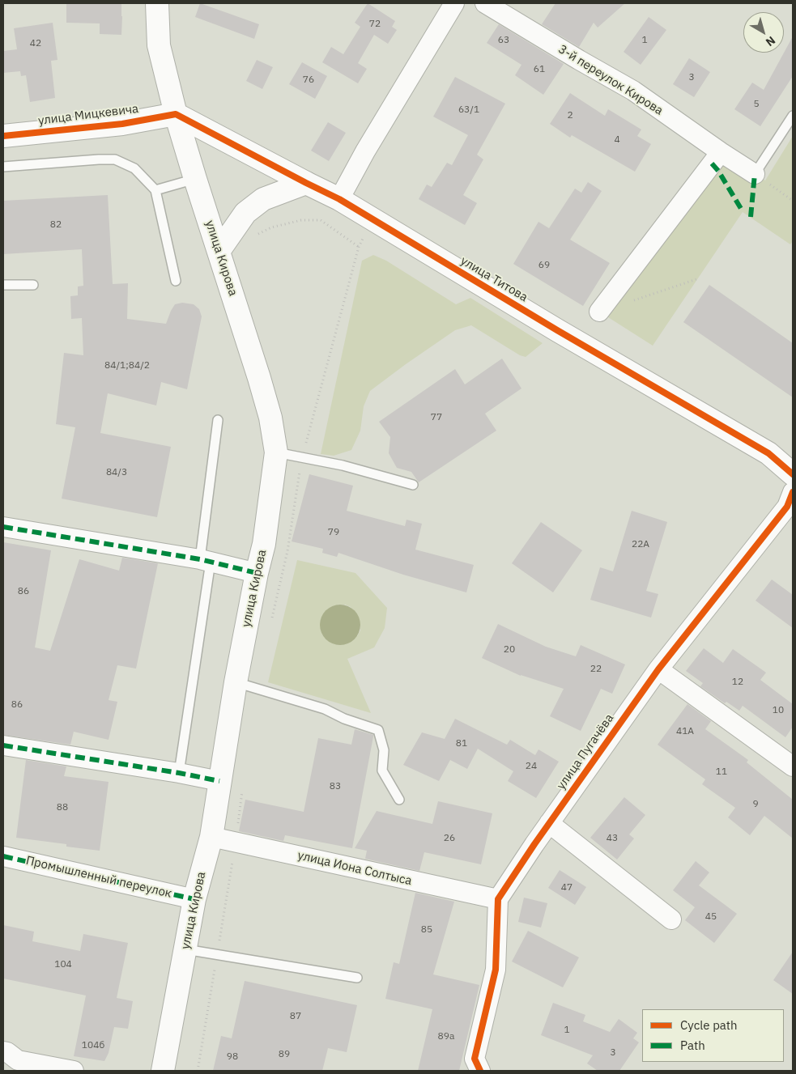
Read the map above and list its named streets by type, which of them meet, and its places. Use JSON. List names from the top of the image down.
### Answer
{
  "streets": {
    "main road": ["улица Мицкевича", "улица Кирова", "улица Титова"],
    "street": [
      "3-й переулок Кирова",
      "улица Пугачёва",
      "улица Иона Солтыса",
      "Промышленный переулок"
    ]
  },
  "crossings": [
    ["улица Мицкевича", "улица Кирова"],
    ["улица Мицкевича", "улица Титова"],
    ["улица Кирова", "улица Титова"],
    ["улица Кирова", "улица Иона Солтыса"],
    ["улица Кирова", "Промышленный переулок"],
    ["улица Пугачёва", "улица Иона Солтыса"]
  ],
  "house_numbers": [
    "72",
    "63",
    "1",
    "42",
    "61",
    "3",
    "76",
    "5",
    "63/1",
    "2",
    "4",
    "82",
    "69",
    "84/1;84/2",
    "77",
    "84/3",
    "79",
    "22А",
    "86",
    "20",
    "22",
    "12",
    "86",
    "10",
    "41А",
    "81",
    "24",
    "11",
    "83",
    "9",
    "88",
    "26",
    "43",
    "47",
    "45",
    "85",
    "104",
    "87",
    "1",
    "89а",
    "104б",
    "3",
    "89",
    "98"
  ],
  "legend": ["Cycle path", "Path"],
  "north": "bottom right"
}
